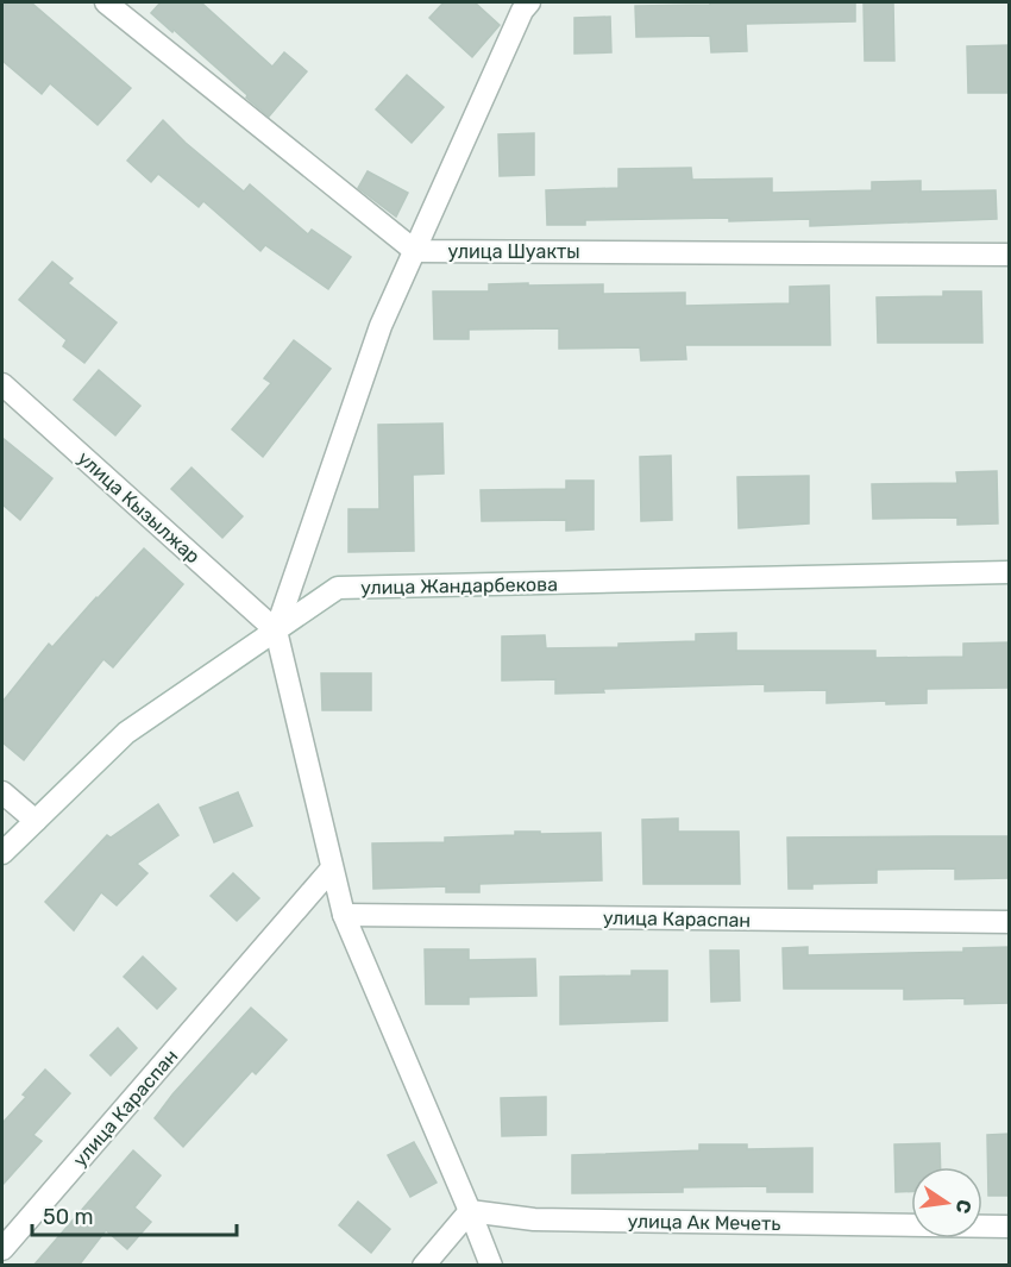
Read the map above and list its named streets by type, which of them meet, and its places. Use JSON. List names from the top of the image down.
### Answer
{
  "streets": {
    "street": [
      "улица Шуакты",
      "улица Кызылжар",
      "улица Жандарбекова",
      "улица Караспан",
      "улица Ак Мечеть"
    ]
  },
  "crossings": [
    ["улица Кызылжар", "улица Жандарбекова"]
  ],
  "scale_bar": "50 m",
  "north": "right"
}
